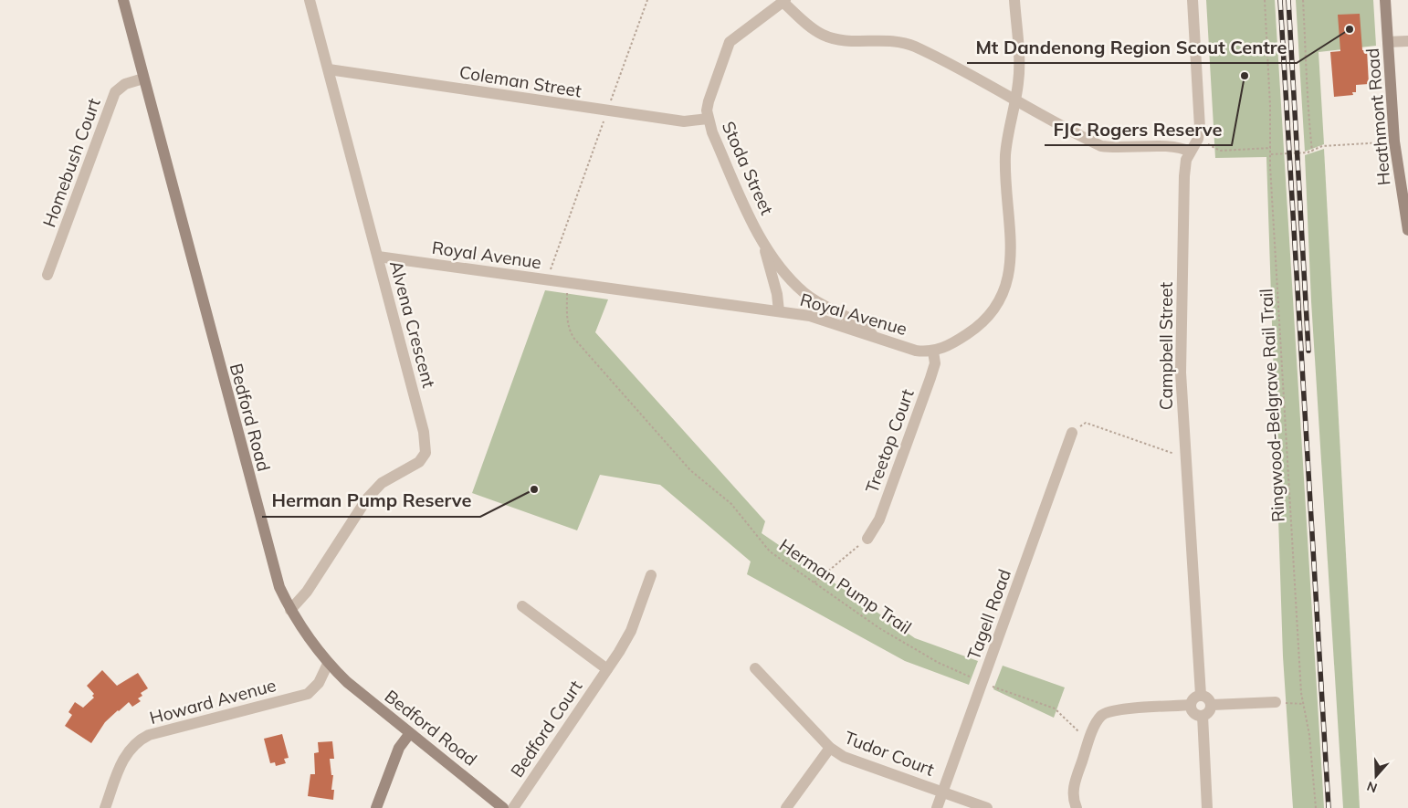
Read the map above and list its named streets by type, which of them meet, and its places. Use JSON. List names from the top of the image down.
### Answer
{
  "streets": {
    "main road": ["Heathmont Road", "Bedford Road"],
    "street": [
      "Coleman Street",
      "Homebush Court",
      "Stoda Street",
      "Royal Avenue",
      "Alvena Crescent",
      "Campbell Street",
      "Treetop Court",
      "Tagell Road",
      "Howard Avenue",
      "Bedford Court",
      "Tudor Court"
    ],
    "path": ["Ringwood-Belgrave Rail Trail", "Herman Pump Trail"]
  },
  "crossings": [
    ["Coleman Street", "Stoda Street"],
    ["Coleman Street", "Alvena Crescent"],
    ["Homebush Court", "Bedford Road"],
    ["Stoda Street", "Royal Avenue"],
    ["Royal Avenue", "Alvena Crescent"],
    ["Royal Avenue", "Treetop Court"],
    ["Royal Avenue", "Herman Pump Trail"],
    ["Alvena Crescent", "Bedford Road"],
    ["Bedford Road", "Howard Avenue"],
    ["Herman Pump Trail", "Tagell Road"],
    ["Tagell Road", "Tudor Court"]
  ],
  "places": ["Mt Dandenong Region Scout Centre", "FJC Rogers Reserve", "Herman Pump Reserve"],
  "north": "bottom"
}
